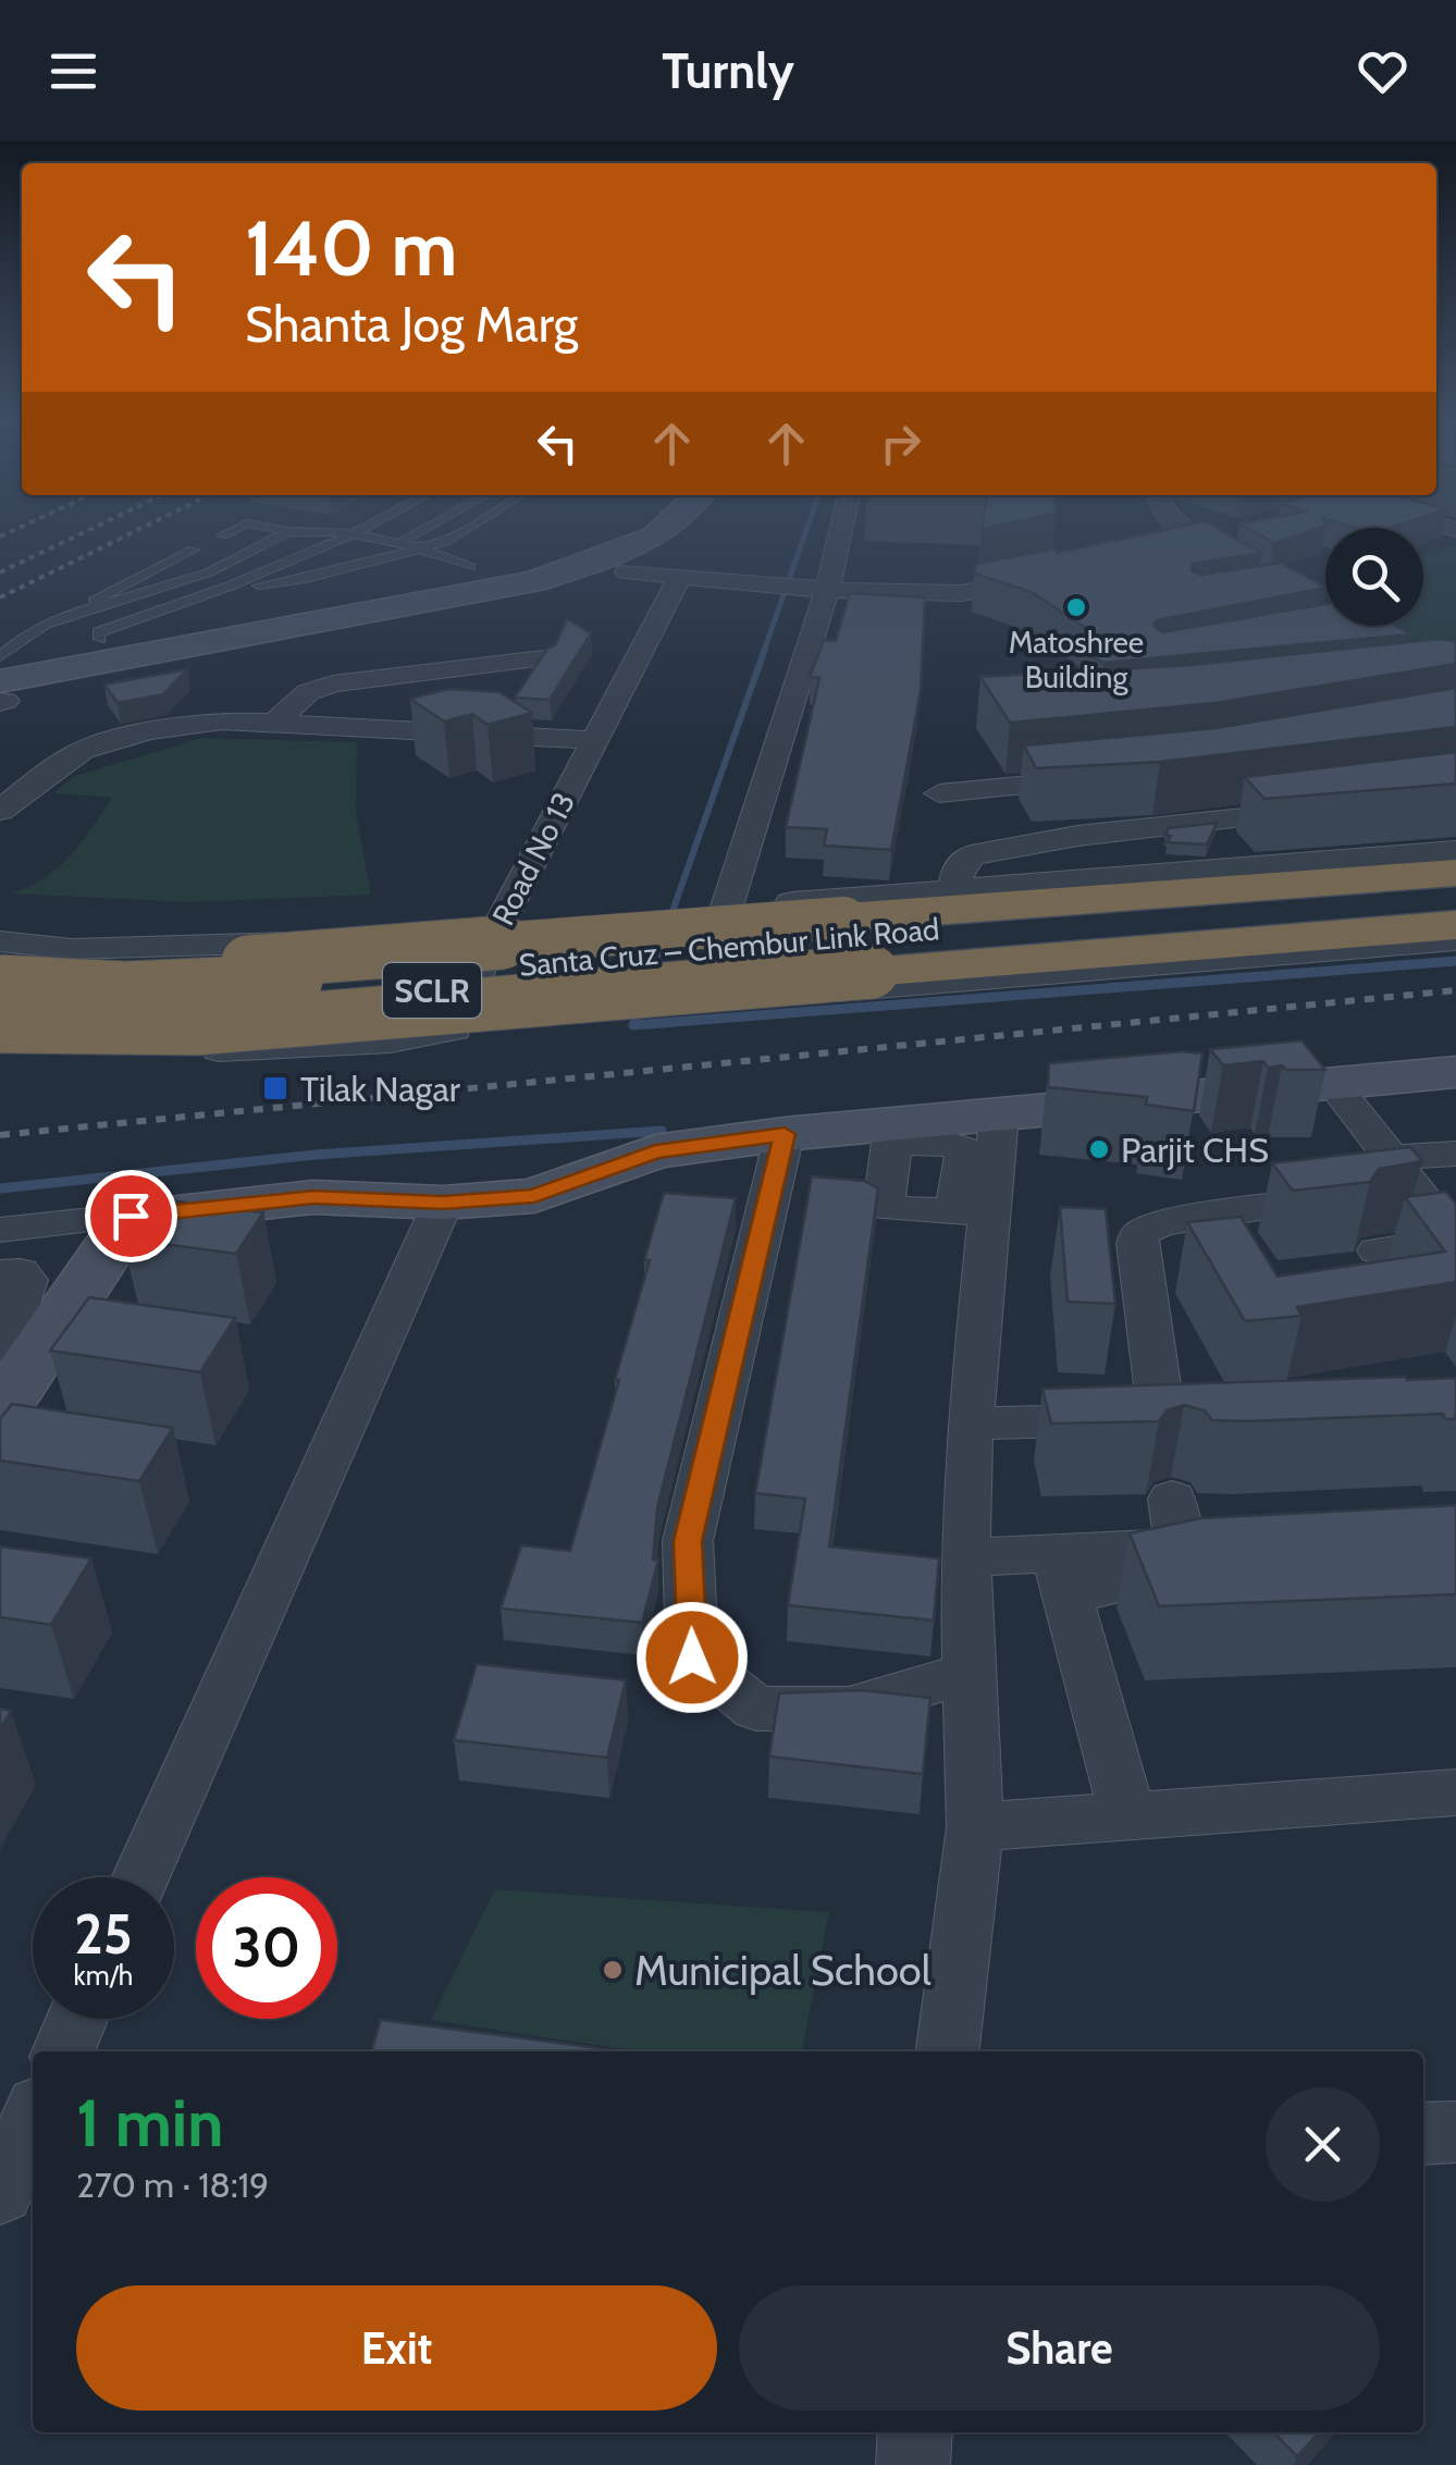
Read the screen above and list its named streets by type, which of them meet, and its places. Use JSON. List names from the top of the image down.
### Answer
{
  "streets": {
    "highway": ["Santa Cruz – Chembur Link Road", "SCLR"],
    "street": ["Road No 13"]
  },
  "places": {
    "other": ["Matoshree Building", "Parjit CHS", "Municipal School"],
    "transit": ["Tilak Nagar"]
  },
  "page": {
    "header": "Turnly",
    "turn": ["140 m", "Shanta Jog Marg"],
    "speed": "25 km/h",
    "limit": "30",
    "heading": ["1 min", "270 m · 18:19"],
    "buttons": ["Exit", "Share"]
  }
}
